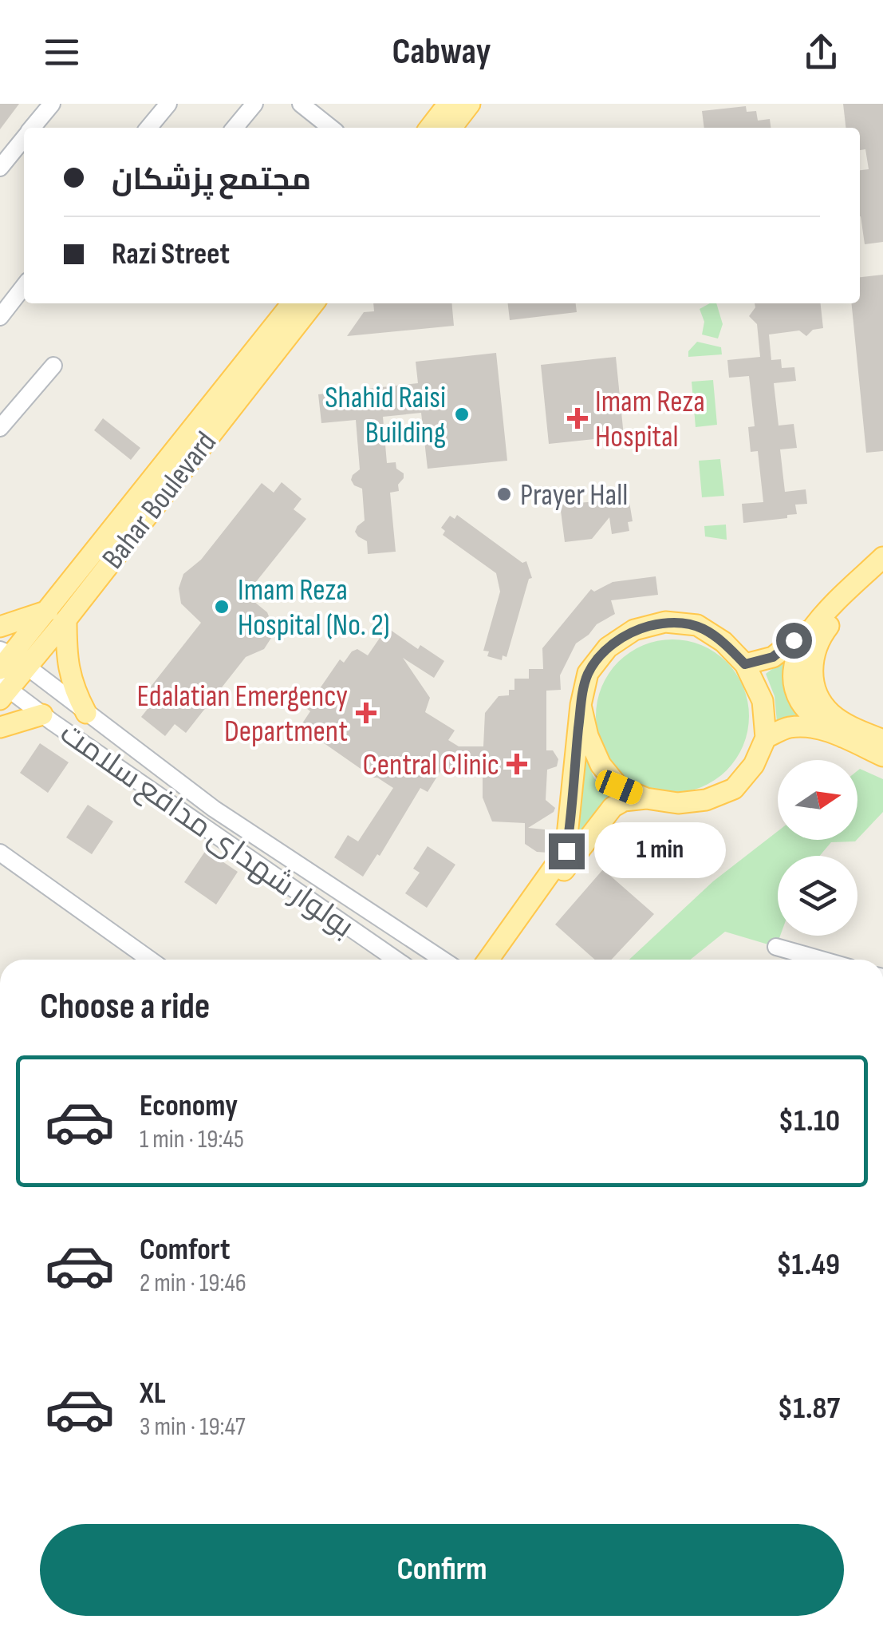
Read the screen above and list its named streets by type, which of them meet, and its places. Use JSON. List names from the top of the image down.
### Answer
{
  "streets": {
    "main road": ["Bahar Boulevard"],
    "street": ["بولوار شهدای مدافع سلامت"]
  },
  "crossings": [
    ["Bahar Boulevard", "بولوار شهدای مدافع سلامت"]
  ],
  "places": {
    "other": ["Shahid Raisi Building", "Prayer Hall", "Imam Reza Hospital (No. 2)"],
    "health": ["Imam Reza Hospital", "Edalatian Emergency Department", "Central Clinic"]
  },
  "north": "right",
  "page": {
    "header": "Cabway",
    "banner": ["مجتمع پزشکان", "Razi Street"],
    "bubble": "1 min",
    "heading": "Choose a ride",
    "list": [
      {
        "name": "Economy",
        "note": "1 min · 19:45",
        "value": "$1.10"
      },
      {
        "name": "Comfort",
        "note": "2 min · 19:46",
        "value": "$1.49"
      },
      {
        "name": "XL",
        "note": "3 min · 19:47",
        "value": "$1.87"
      }
    ],
    "buttons": "Confirm"
  }
}
